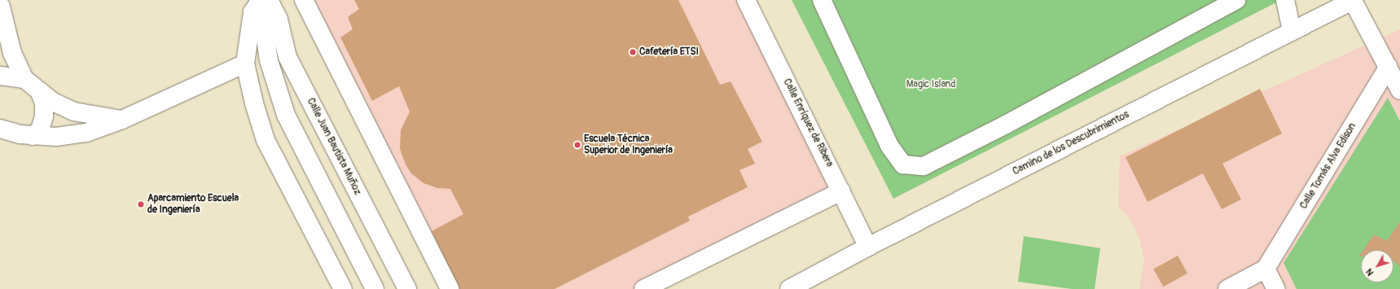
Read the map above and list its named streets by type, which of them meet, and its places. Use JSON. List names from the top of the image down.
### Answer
{
  "streets": {
    "street": [
      "Calle Enríquez de Ribera",
      "Camino de los Descubrimientos",
      "Calle Juan Bautista Muñoz",
      "Calle Tomás Alva Edison"
    ]
  },
  "crossings": [
    ["Calle Enríquez de Ribera", "Camino de los Descubrimientos"]
  ],
  "parks": ["Magic Island"],
  "places": ["Cafetería ETSI", "Escuela Técnica Superior de Ingeniería", "Aparcamiento Escuela de Ingeniería"],
  "north": "bottom left"
}
